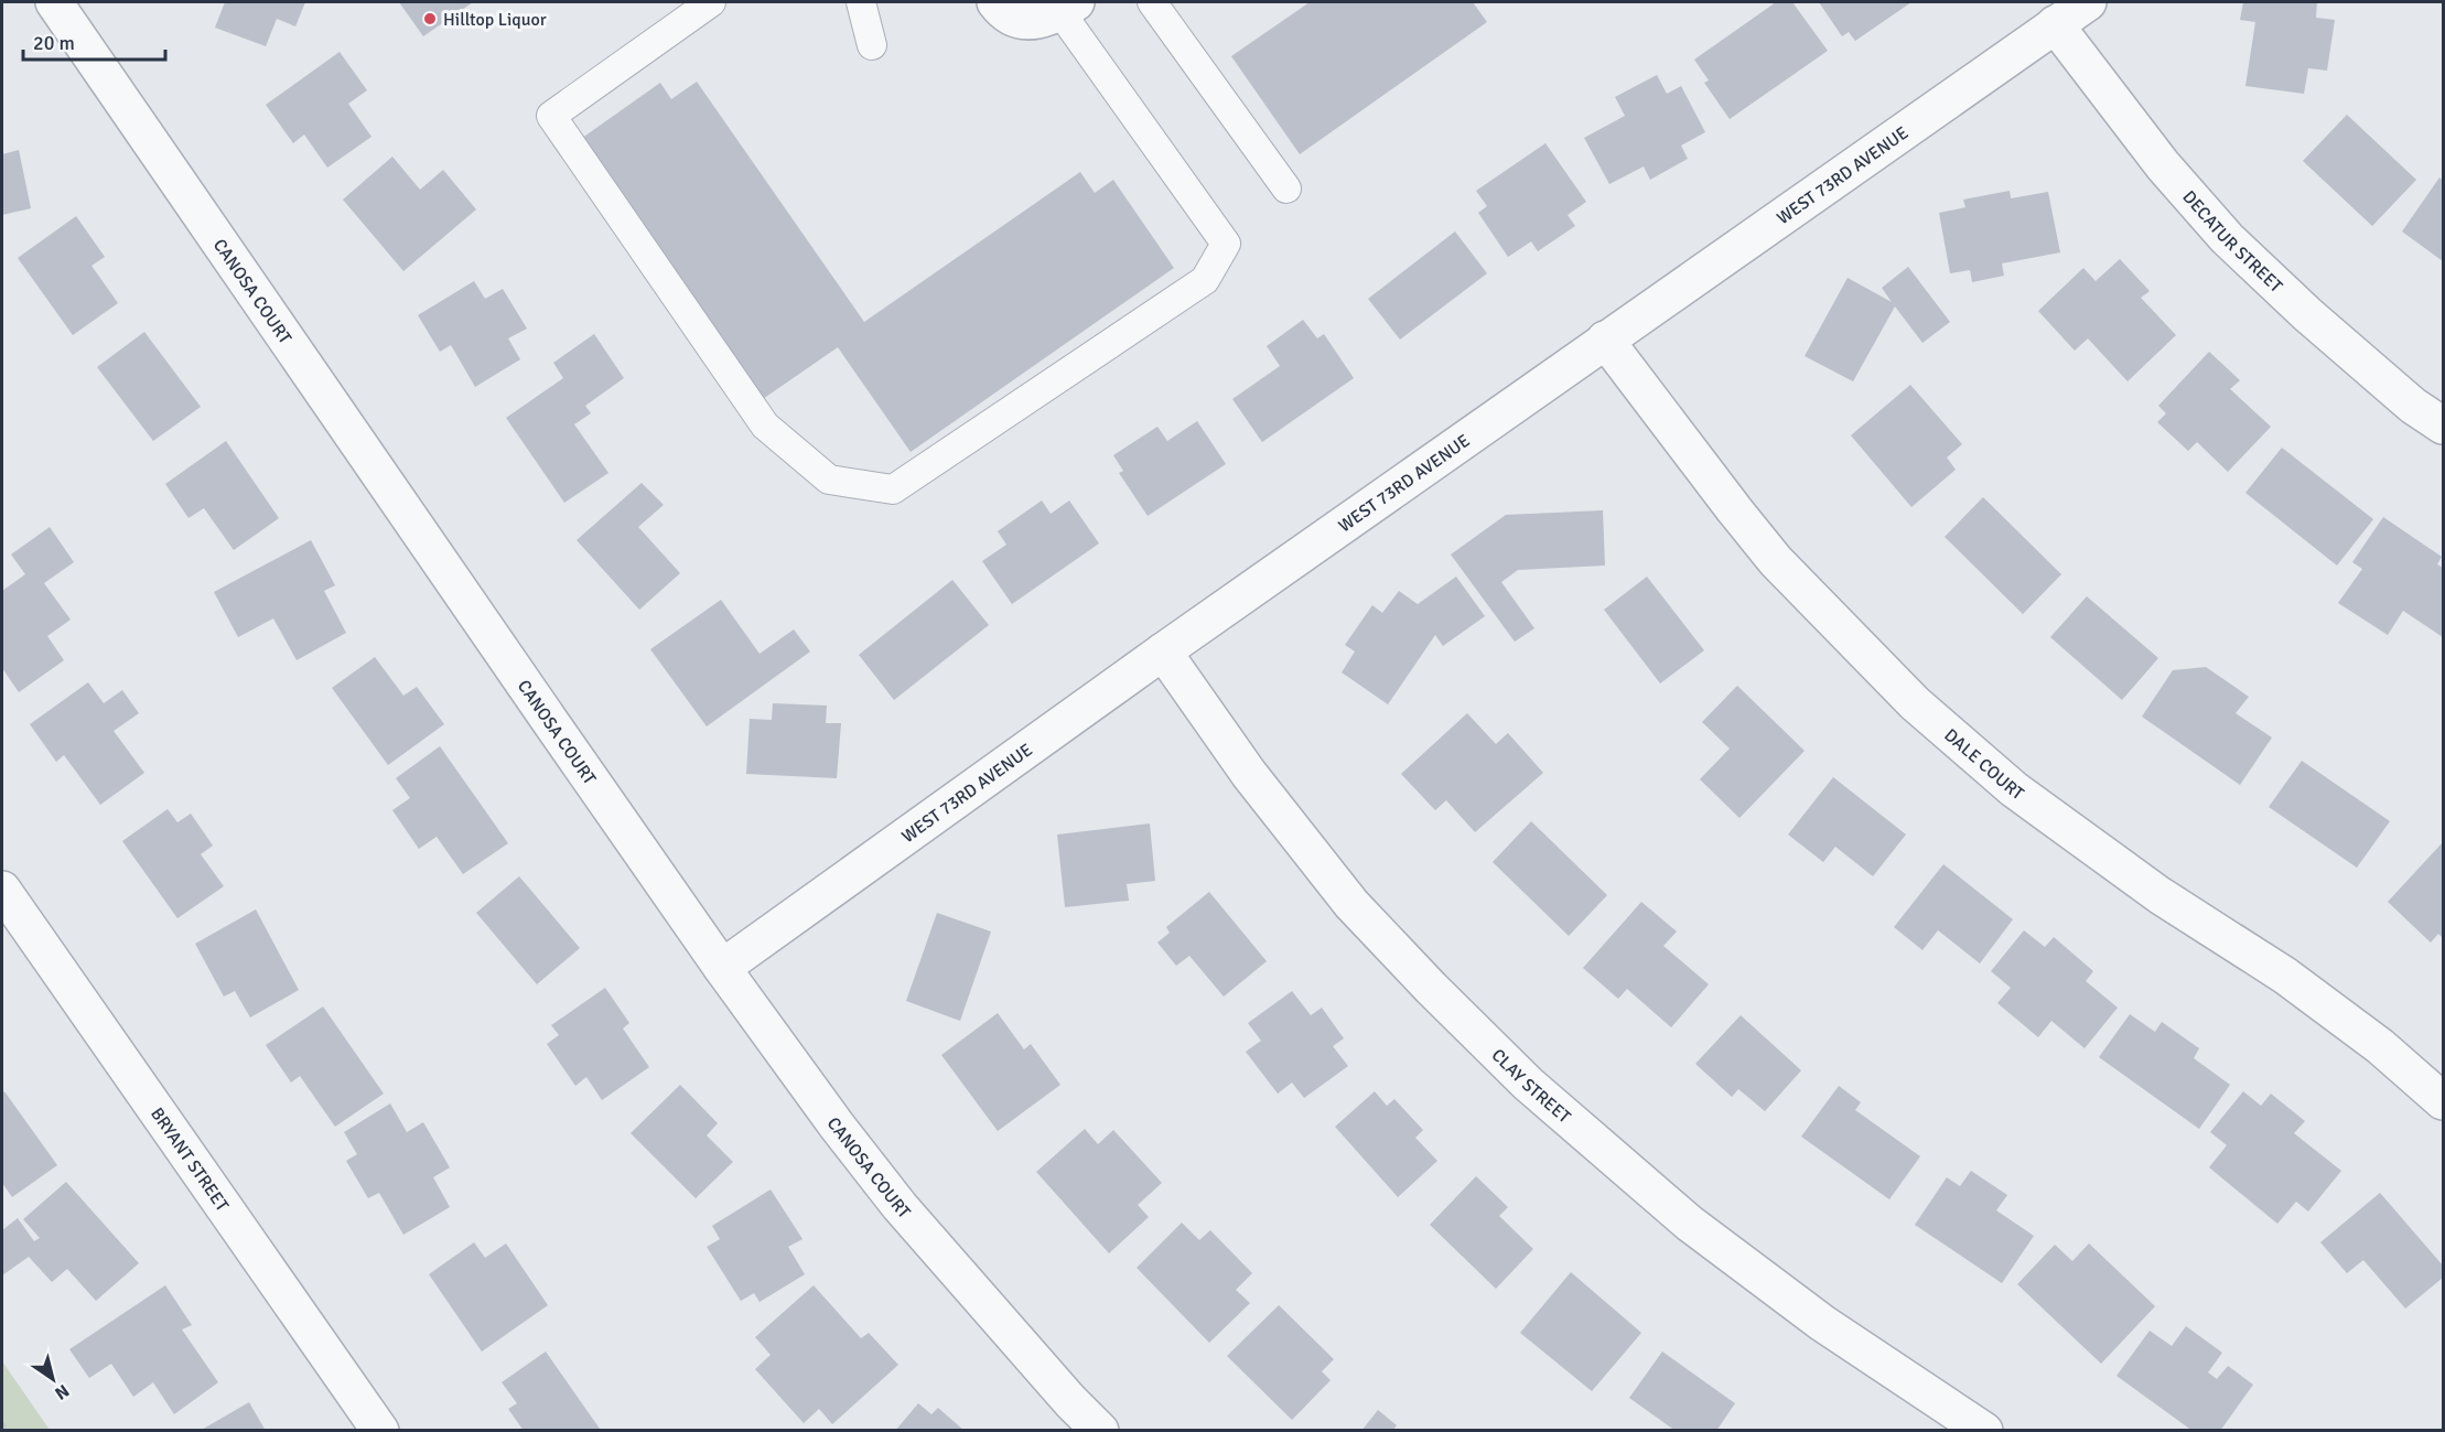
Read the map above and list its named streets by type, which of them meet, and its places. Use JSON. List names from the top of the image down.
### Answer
{
  "streets": {
    "street": [
      "WEST 73RD AVENUE",
      "DECATUR STREET",
      "CANOSA COURT",
      "DALE COURT",
      "CLAY STREET",
      "BRYANT STREET"
    ]
  },
  "crossings": [
    ["WEST 73RD AVENUE", "DECATUR STREET"],
    ["WEST 73RD AVENUE", "CANOSA COURT"],
    ["WEST 73RD AVENUE", "DALE COURT"],
    ["WEST 73RD AVENUE", "CLAY STREET"]
  ],
  "places": ["Hilltop Liquor"],
  "scale_bar": "20 m",
  "north": "bottom right"
}
